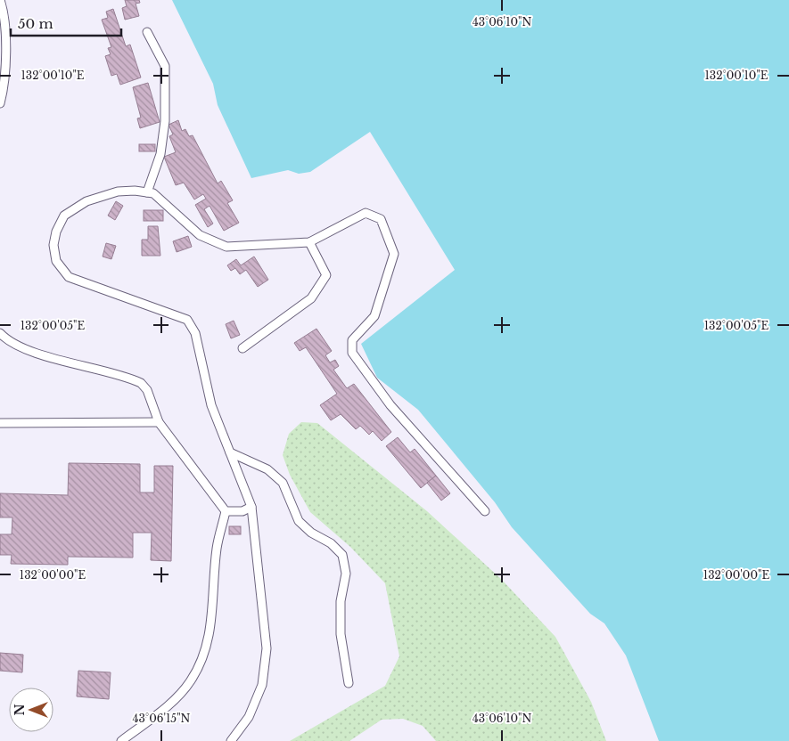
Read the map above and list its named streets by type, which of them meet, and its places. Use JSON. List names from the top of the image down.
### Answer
{
  "scale_bar": "50 m",
  "north": "left",
  "coordinates": [
    "43°06'10\"N",
    "132°00'10\"E",
    "132°00'05\"E",
    "132°00'00\"E",
    "43°06'15\"N"
  ]
}
